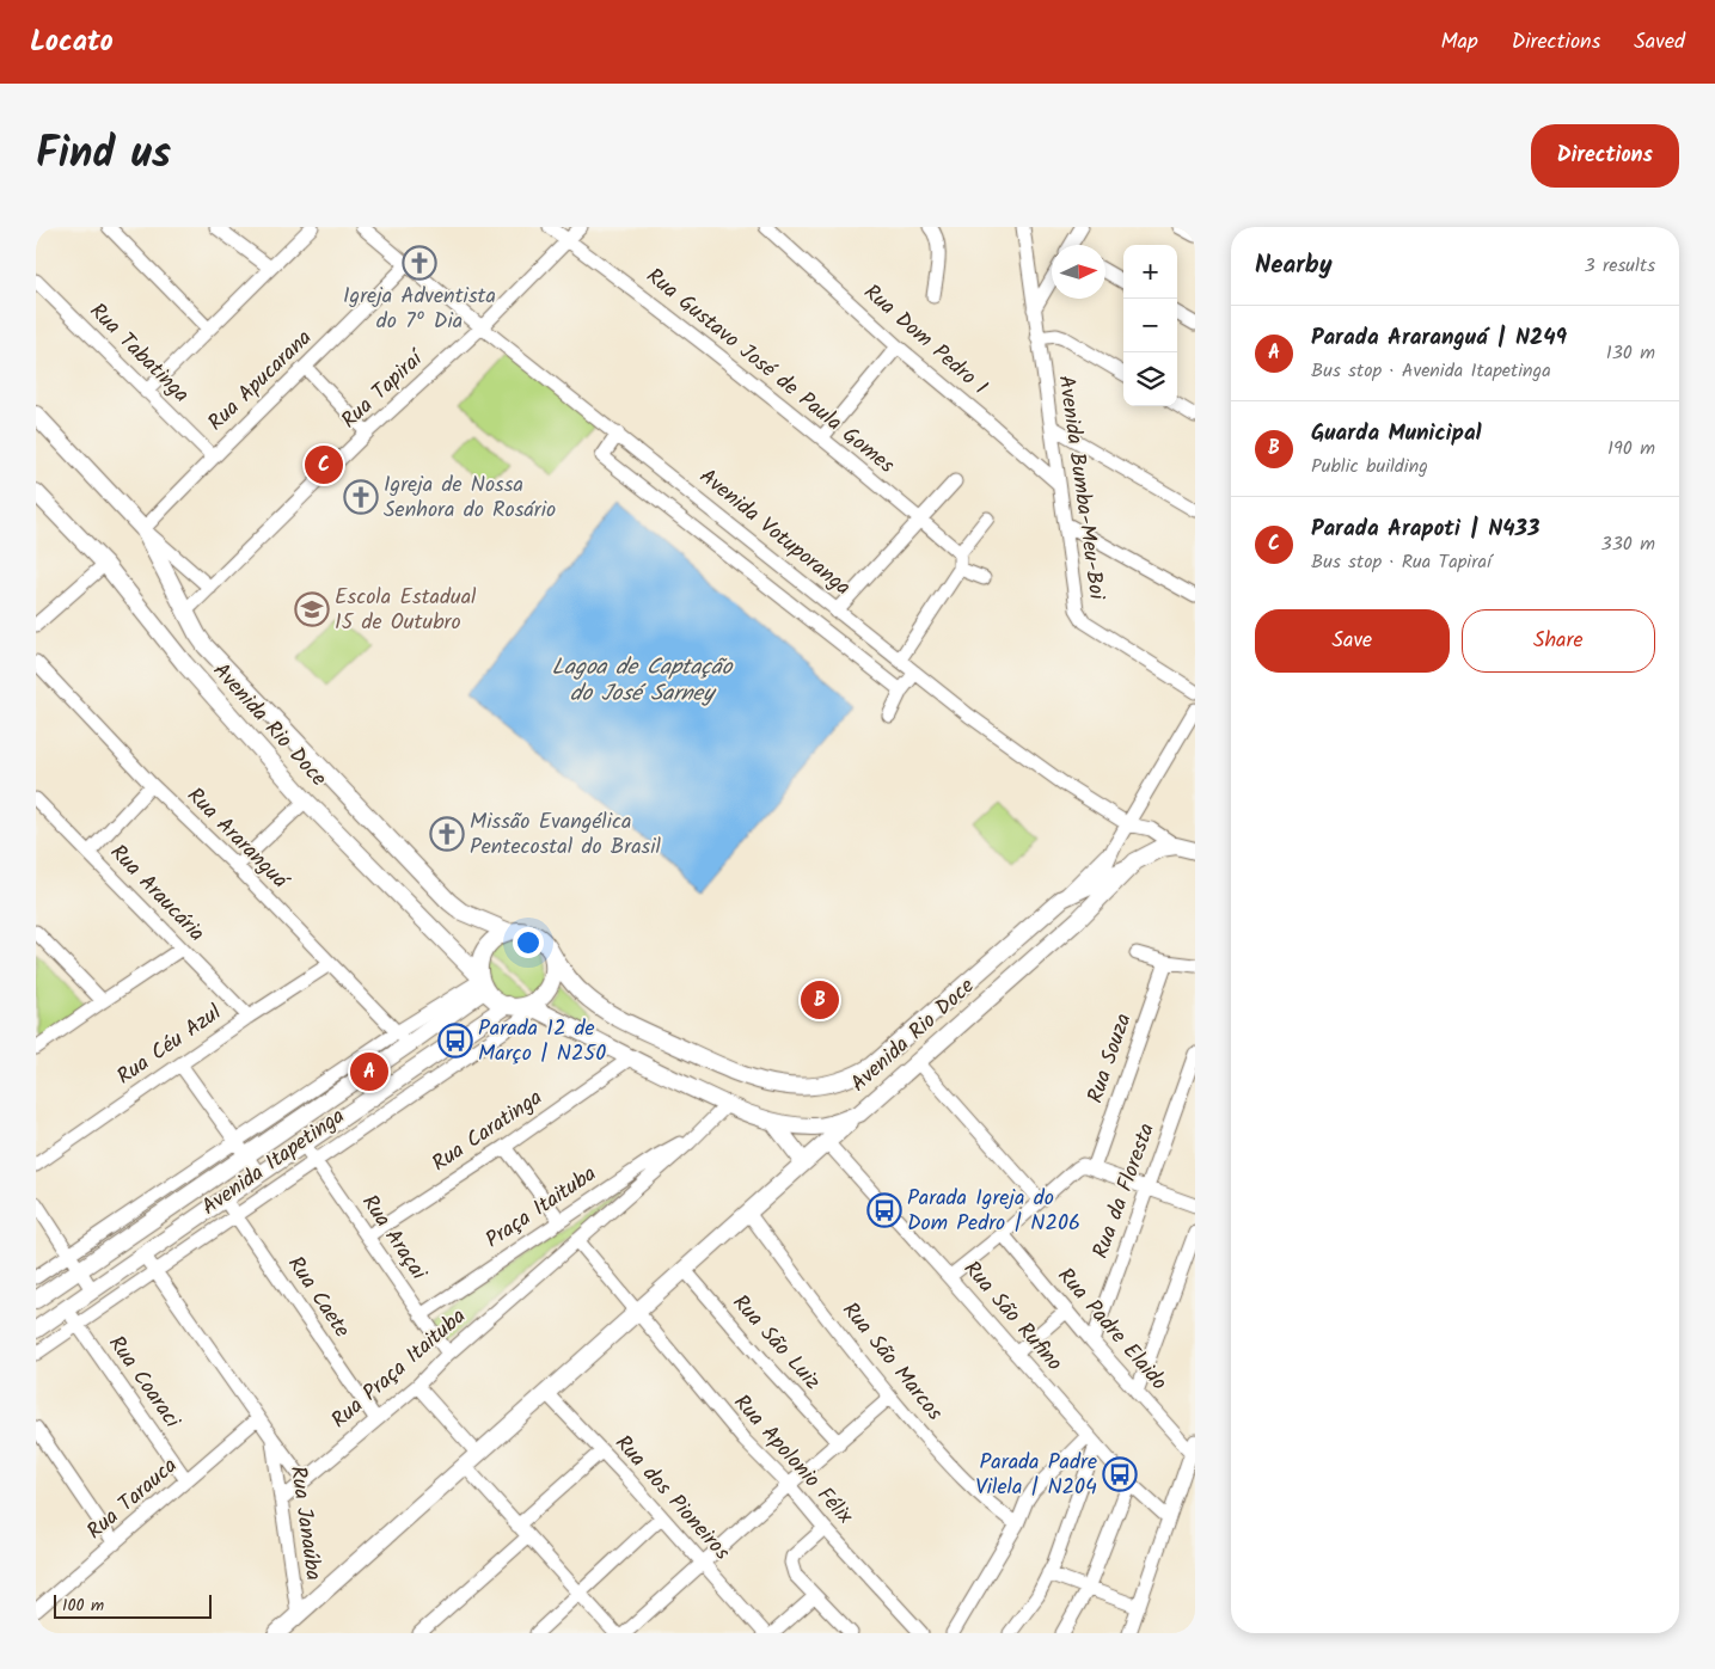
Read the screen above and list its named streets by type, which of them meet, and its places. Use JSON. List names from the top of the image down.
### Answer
{
  "streets": {
    "main road": ["Avenida Rio Doce", "Avenida Itapetinga"],
    "street": [
      "Rua Dom Pedro I",
      "Rua Tabatinga",
      "Rua Gustavo José de Paula Gomes",
      "Rua Apucarana",
      "Rua Tapiraí",
      "Avenida Bumba-Meu-Boi",
      "Avenida Votuporanga",
      "Rua Araranguá",
      "Rua Araucária",
      "Rua Céu Azul",
      "Rua Souza",
      "Rua Caratinga",
      "Rua da Floresta",
      "Praça Itaituba",
      "Rua Araçai",
      "Rua Caete",
      "Rua São Rufino",
      "Rua Padre Elaido",
      "Rua São Luiz",
      "Rua São Marcos",
      "Rua Praça Itaituba",
      "Rua Coaraci",
      "Rua Apolonio Félix",
      "Rua dos Pioneiros",
      "Rua Tarauca",
      "Rua Janaúba"
    ]
  },
  "crossings": [
    ["Rua Dom Pedro I", "Avenida Bumba-Meu-Boi"],
    ["Rua Tabatinga", "Rua Apucarana"],
    ["Rua Gustavo José de Paula Gomes", "Rua Tapiraí"],
    ["Rua Apucarana", "Avenida Votuporanga"],
    ["Rua Apucarana", "Avenida Rio Doce"],
    ["Rua Tapiraí", "Avenida Votuporanga"],
    ["Rua Tapiraí", "Avenida Rio Doce"],
    ["Avenida Votuporanga", "Avenida Rio Doce"],
    ["Avenida Rio Doce", "Rua Caratinga"],
    ["Avenida Rio Doce", "Avenida Itapetinga"],
    ["Avenida Rio Doce", "Rua Praça Itaituba"],
    ["Rua Araranguá", "Rua Céu Azul"],
    ["Rua Araranguá", "Avenida Itapetinga"],
    ["Rua Araucária", "Rua Céu Azul"],
    ["Rua Caratinga", "Rua Araçai"],
    ["Avenida Itapetinga", "Rua Araçai"],
    ["Avenida Itapetinga", "Rua Caete"],
    ["Avenida Itapetinga", "Rua Coaraci"],
    ["Rua da Floresta", "Rua Padre Elaido"],
    ["Praça Itaituba", "Rua Araçai"],
    ["Praça Itaituba", "Rua Praça Itaituba"],
    ["Rua Araçai", "Rua Praça Itaituba"],
    ["Rua Caete", "Rua Praça Itaituba"],
    ["Rua Praça Itaituba", "Rua Apolonio Félix"],
    ["Rua Coaraci", "Rua Tarauca"]
  ],
  "water": ["Lagoa de Captação do José Sarney"],
  "places": {
    "church": ["Igreja Adventista do 7º Dia", "Igreja de Nossa Senhora do Rosário", "Missão Evangélica Pentecostal do Brasil"],
    "school or university": ["Escola Estadual 15 de Outubro"],
    "bus stop": ["Parada 12 de Março | N250", "Parada Igreja do Dom Pedro | N206", "Parada Padre Vilela | N204"]
  },
  "scale_bar": "100 m",
  "north": "right",
  "page": {
    "header": "Locato",
    "nav": ["Map", "Directions", "Saved"],
    "title": "Find us",
    "buttons": [
      "Directions",
      ["Save", "Share"]
    ],
    "heading": ["Nearby", "3 results"],
    "map_buttons": ["+", "−"],
    "list": [
      {
        "mark": "A",
        "name": "Parada Araranguá | N249",
        "note": "Bus stop · Avenida Itapetinga",
        "value": "130 m"
      },
      {
        "mark": "B",
        "name": "Guarda Municipal",
        "note": "Public building",
        "value": "190 m"
      },
      {
        "mark": "C",
        "name": "Parada Arapoti | N433",
        "note": "Bus stop · Rua Tapiraí",
        "value": "330 m"
      }
    ],
    "pins": ["C", "B", "A"],
    "scale": "100 m"
  }
}
